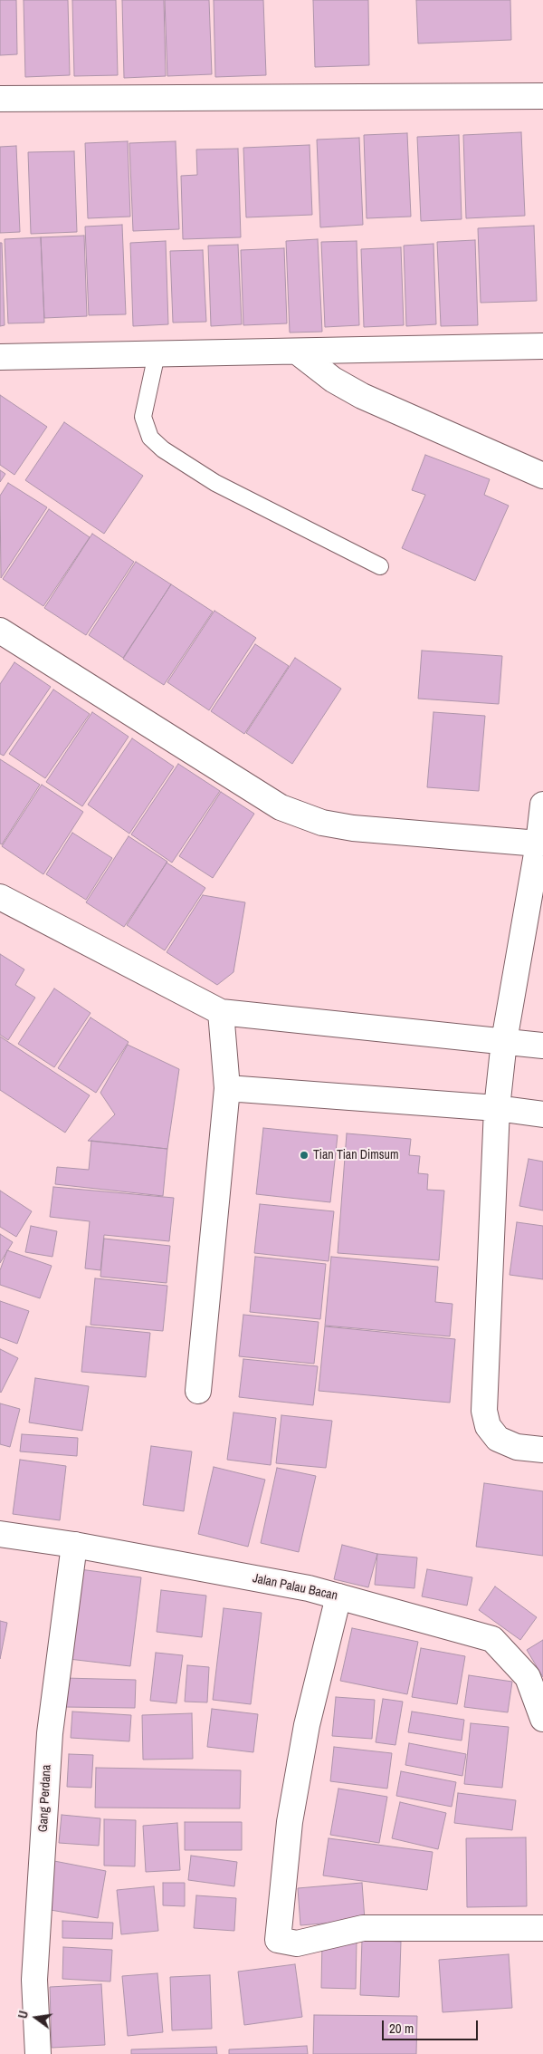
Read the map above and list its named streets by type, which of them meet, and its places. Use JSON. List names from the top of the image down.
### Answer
{
  "streets": {
    "street": ["Jalan Palau Bacan", "Gang Perdana"]
  },
  "crossings": [
    ["Jalan Palau Bacan", "Gang Perdana"]
  ],
  "places": ["Tian Tian Dimsum"],
  "scale_bar": "20 m",
  "north": "left"
}
